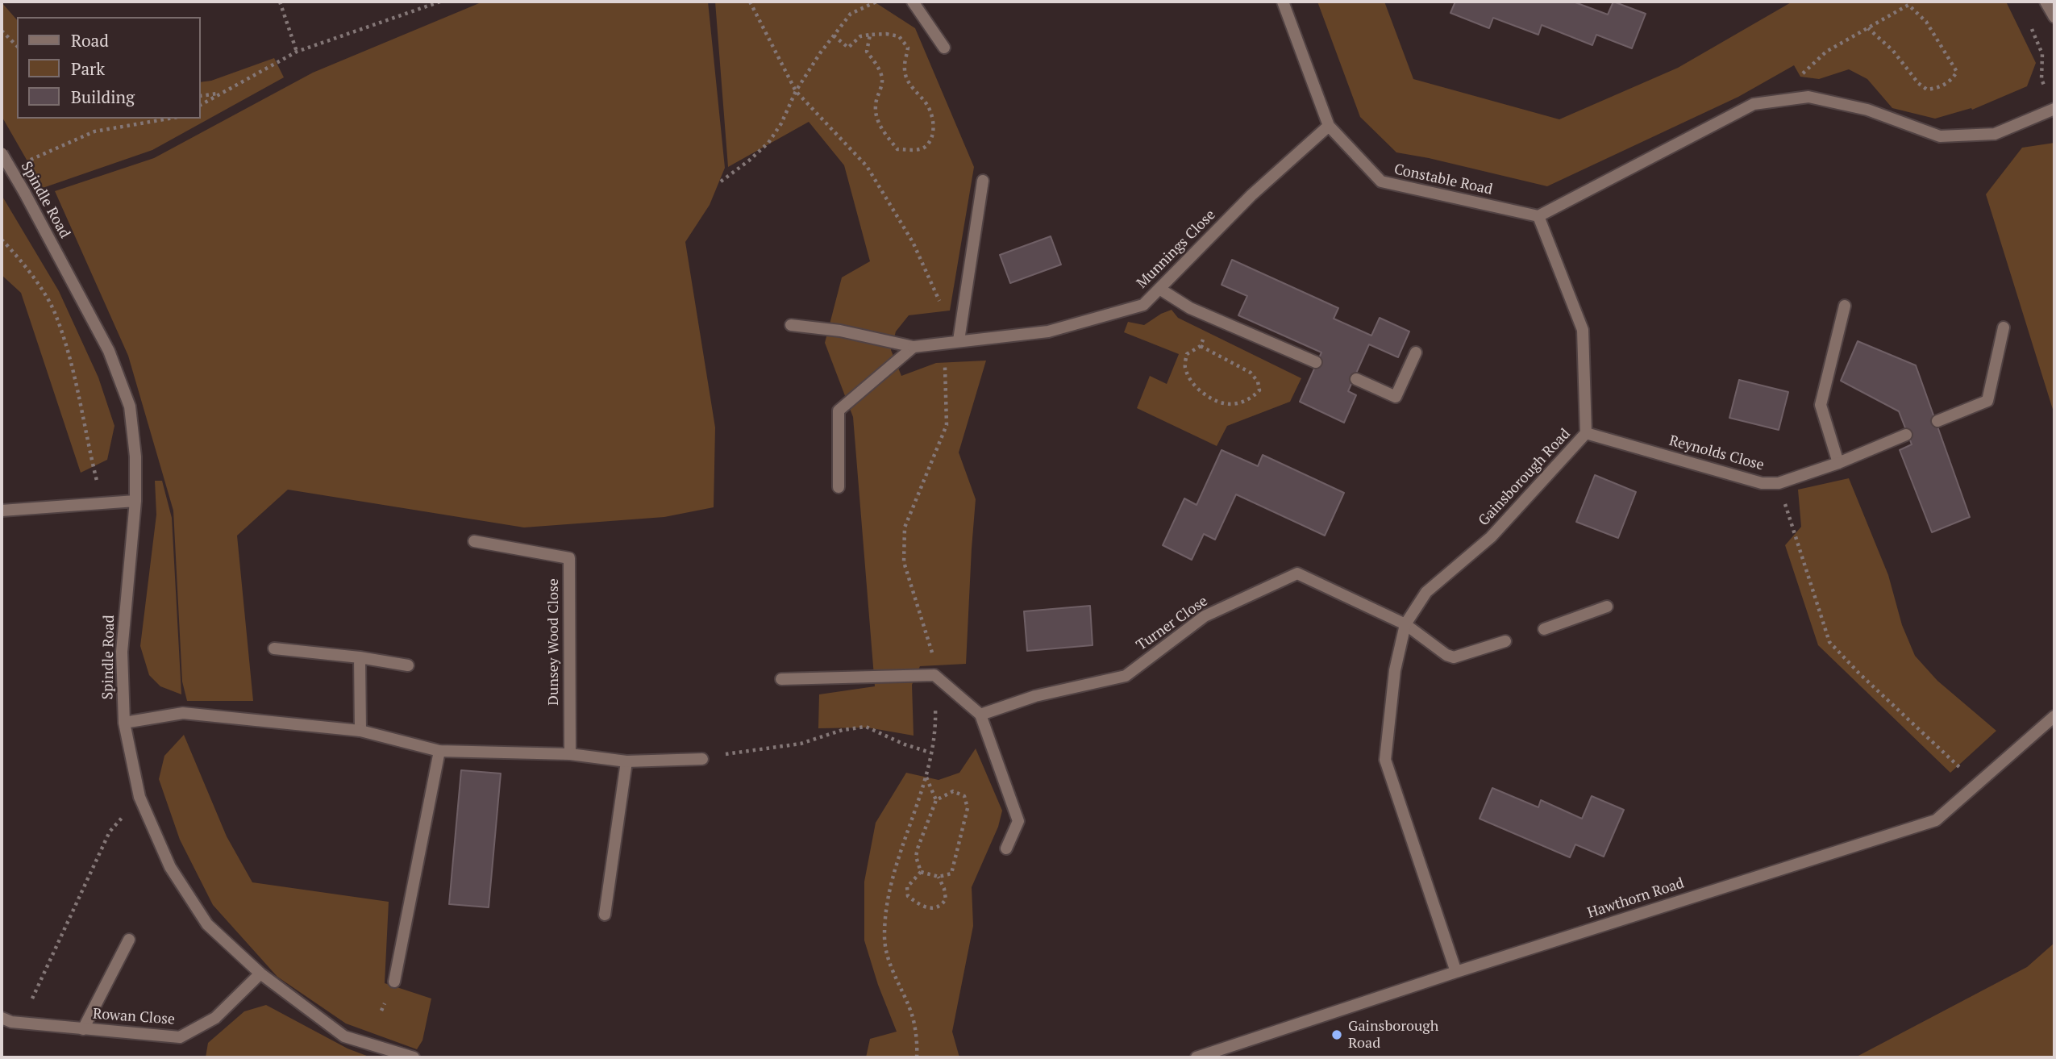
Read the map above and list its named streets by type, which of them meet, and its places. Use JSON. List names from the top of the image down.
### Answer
{
  "streets": {
    "street": [
      "Constable Road",
      "Spindle Road",
      "Munnings Close",
      "Reynolds Close",
      "Gainsborough Road",
      "Turner Close",
      "Dunsey Wood Close",
      "Hawthorn Road",
      "Rowan Close"
    ]
  },
  "crossings": [
    ["Constable Road", "Munnings Close"],
    ["Constable Road", "Gainsborough Road"],
    ["Spindle Road", "Rowan Close"],
    ["Reynolds Close", "Gainsborough Road"],
    ["Gainsborough Road", "Turner Close"],
    ["Gainsborough Road", "Hawthorn Road"]
  ],
  "places": ["Gainsborough Road"],
  "legend": ["Road", "Park", "Building"]
}
